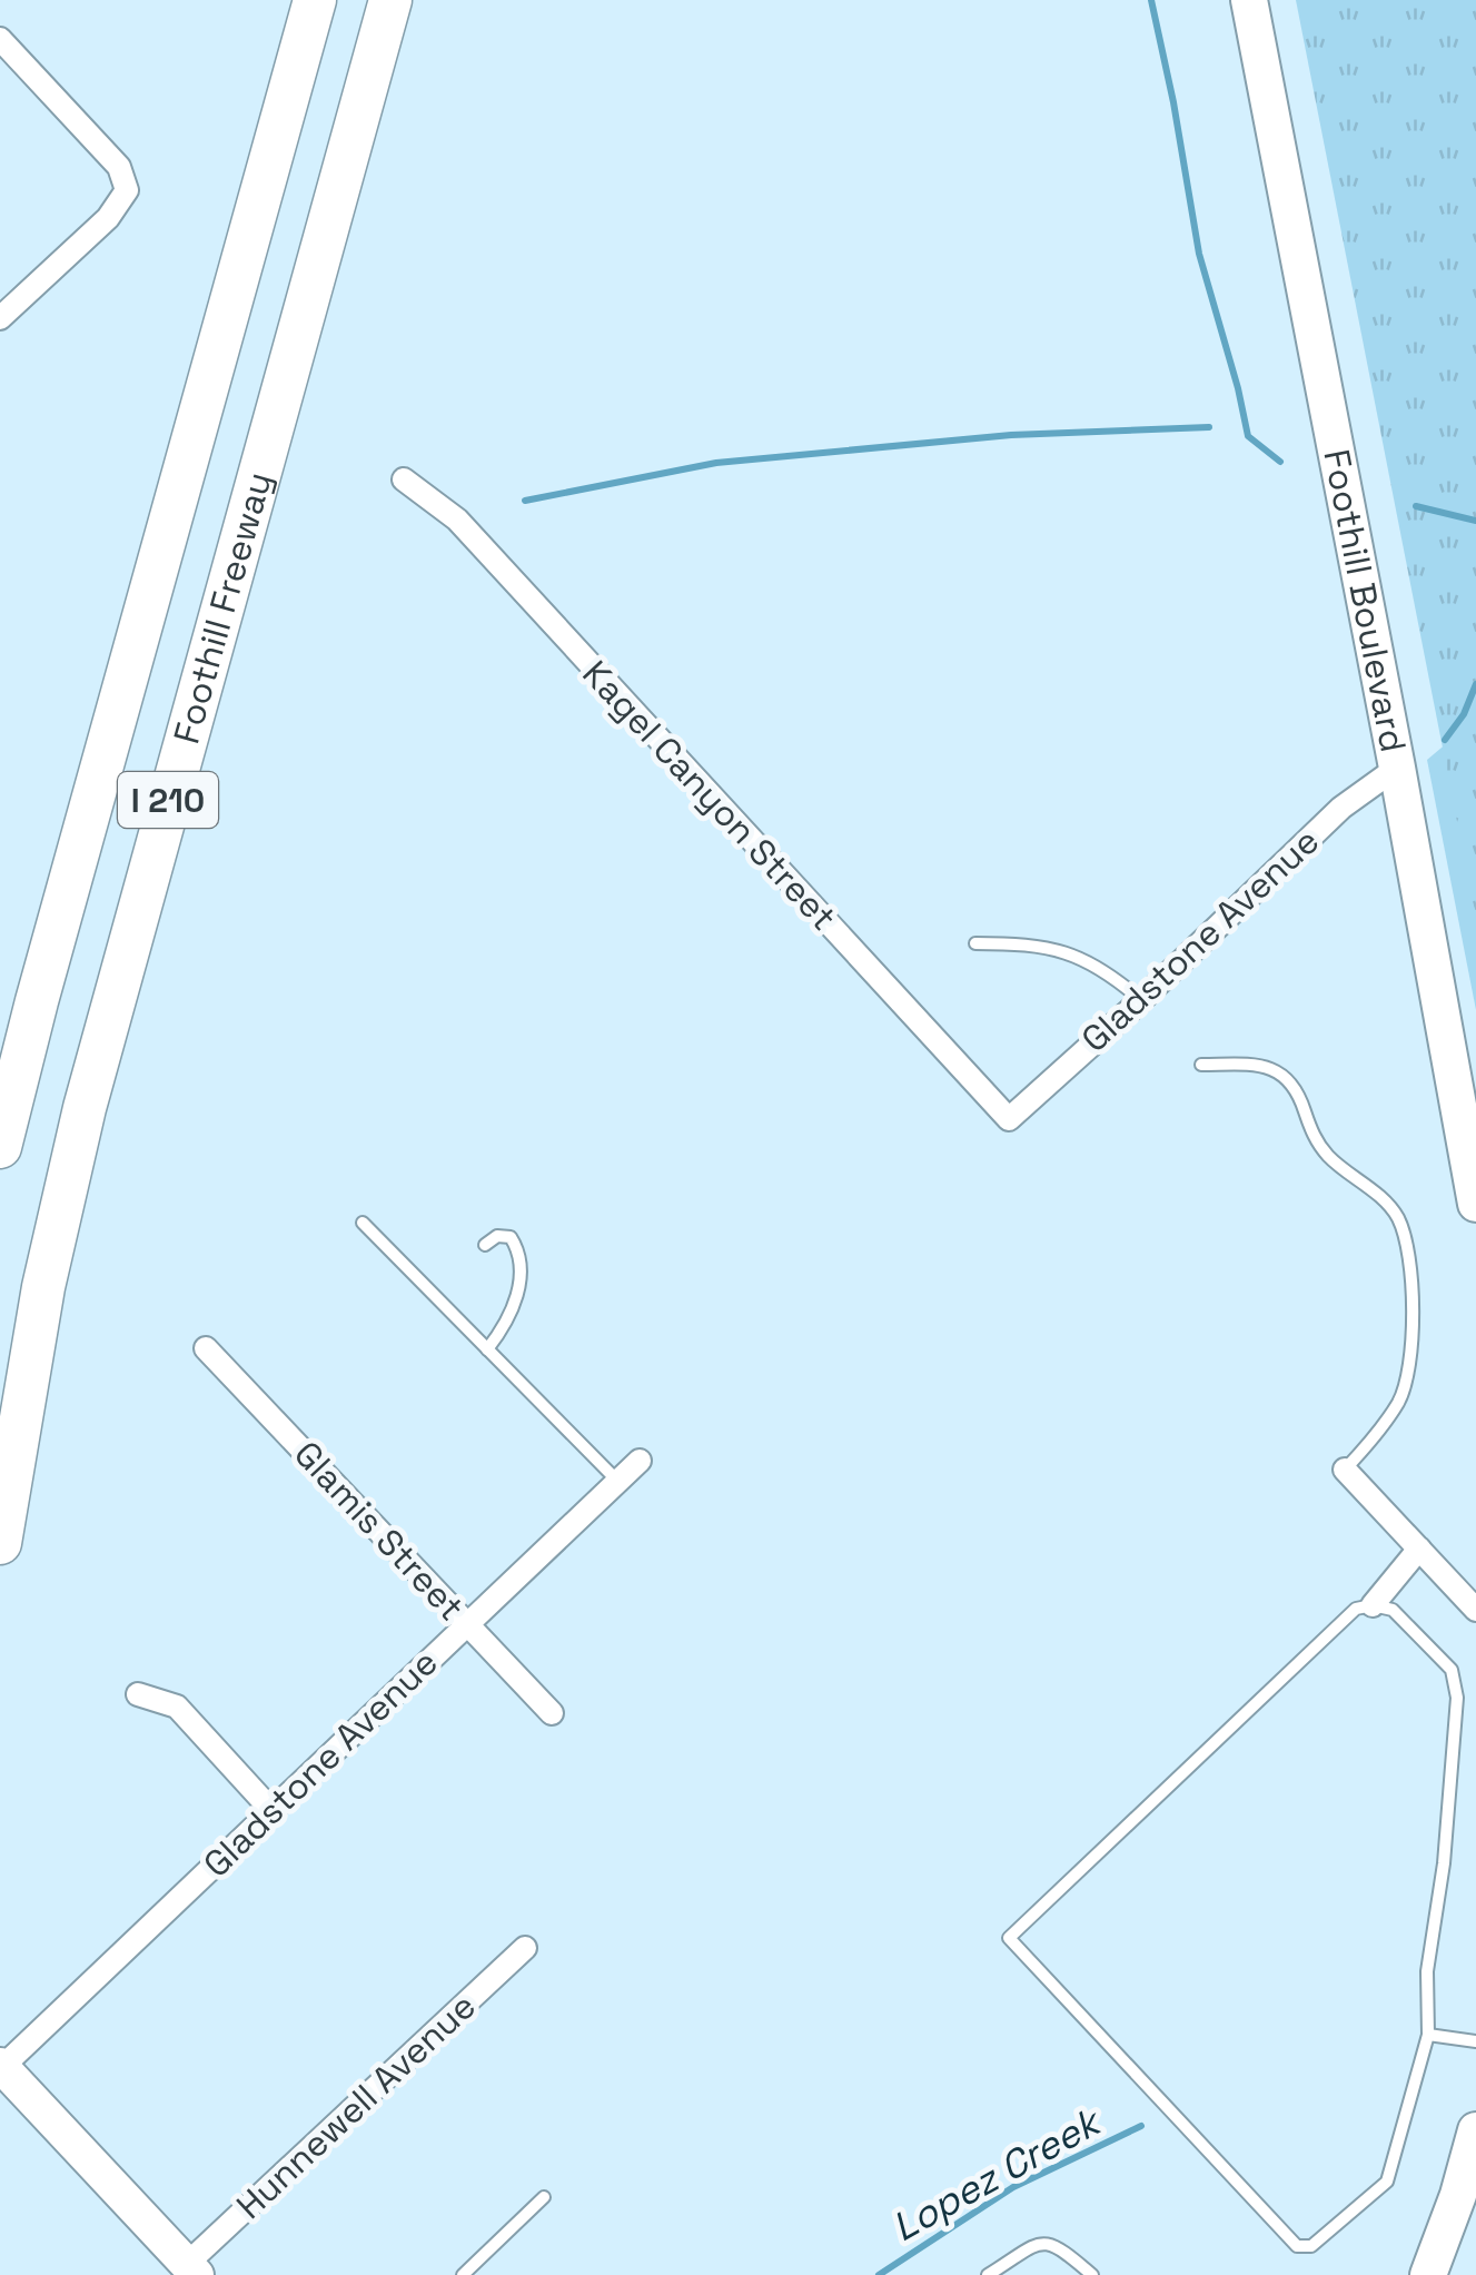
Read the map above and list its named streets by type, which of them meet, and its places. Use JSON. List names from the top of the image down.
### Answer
{
  "streets": {
    "highway": ["Foothill Freeway", "I 210"],
    "main road": ["Foothill Boulevard"],
    "street": [
      "Kagel Canyon Street",
      "Gladstone Avenue",
      "Glamis Street",
      "Hunnewell Avenue"
    ]
  },
  "crossings": [
    ["Foothill Boulevard", "Gladstone Avenue"],
    ["Kagel Canyon Street", "Gladstone Avenue"],
    ["Gladstone Avenue", "Glamis Street"]
  ],
  "water": ["Lopez Creek"]
}
